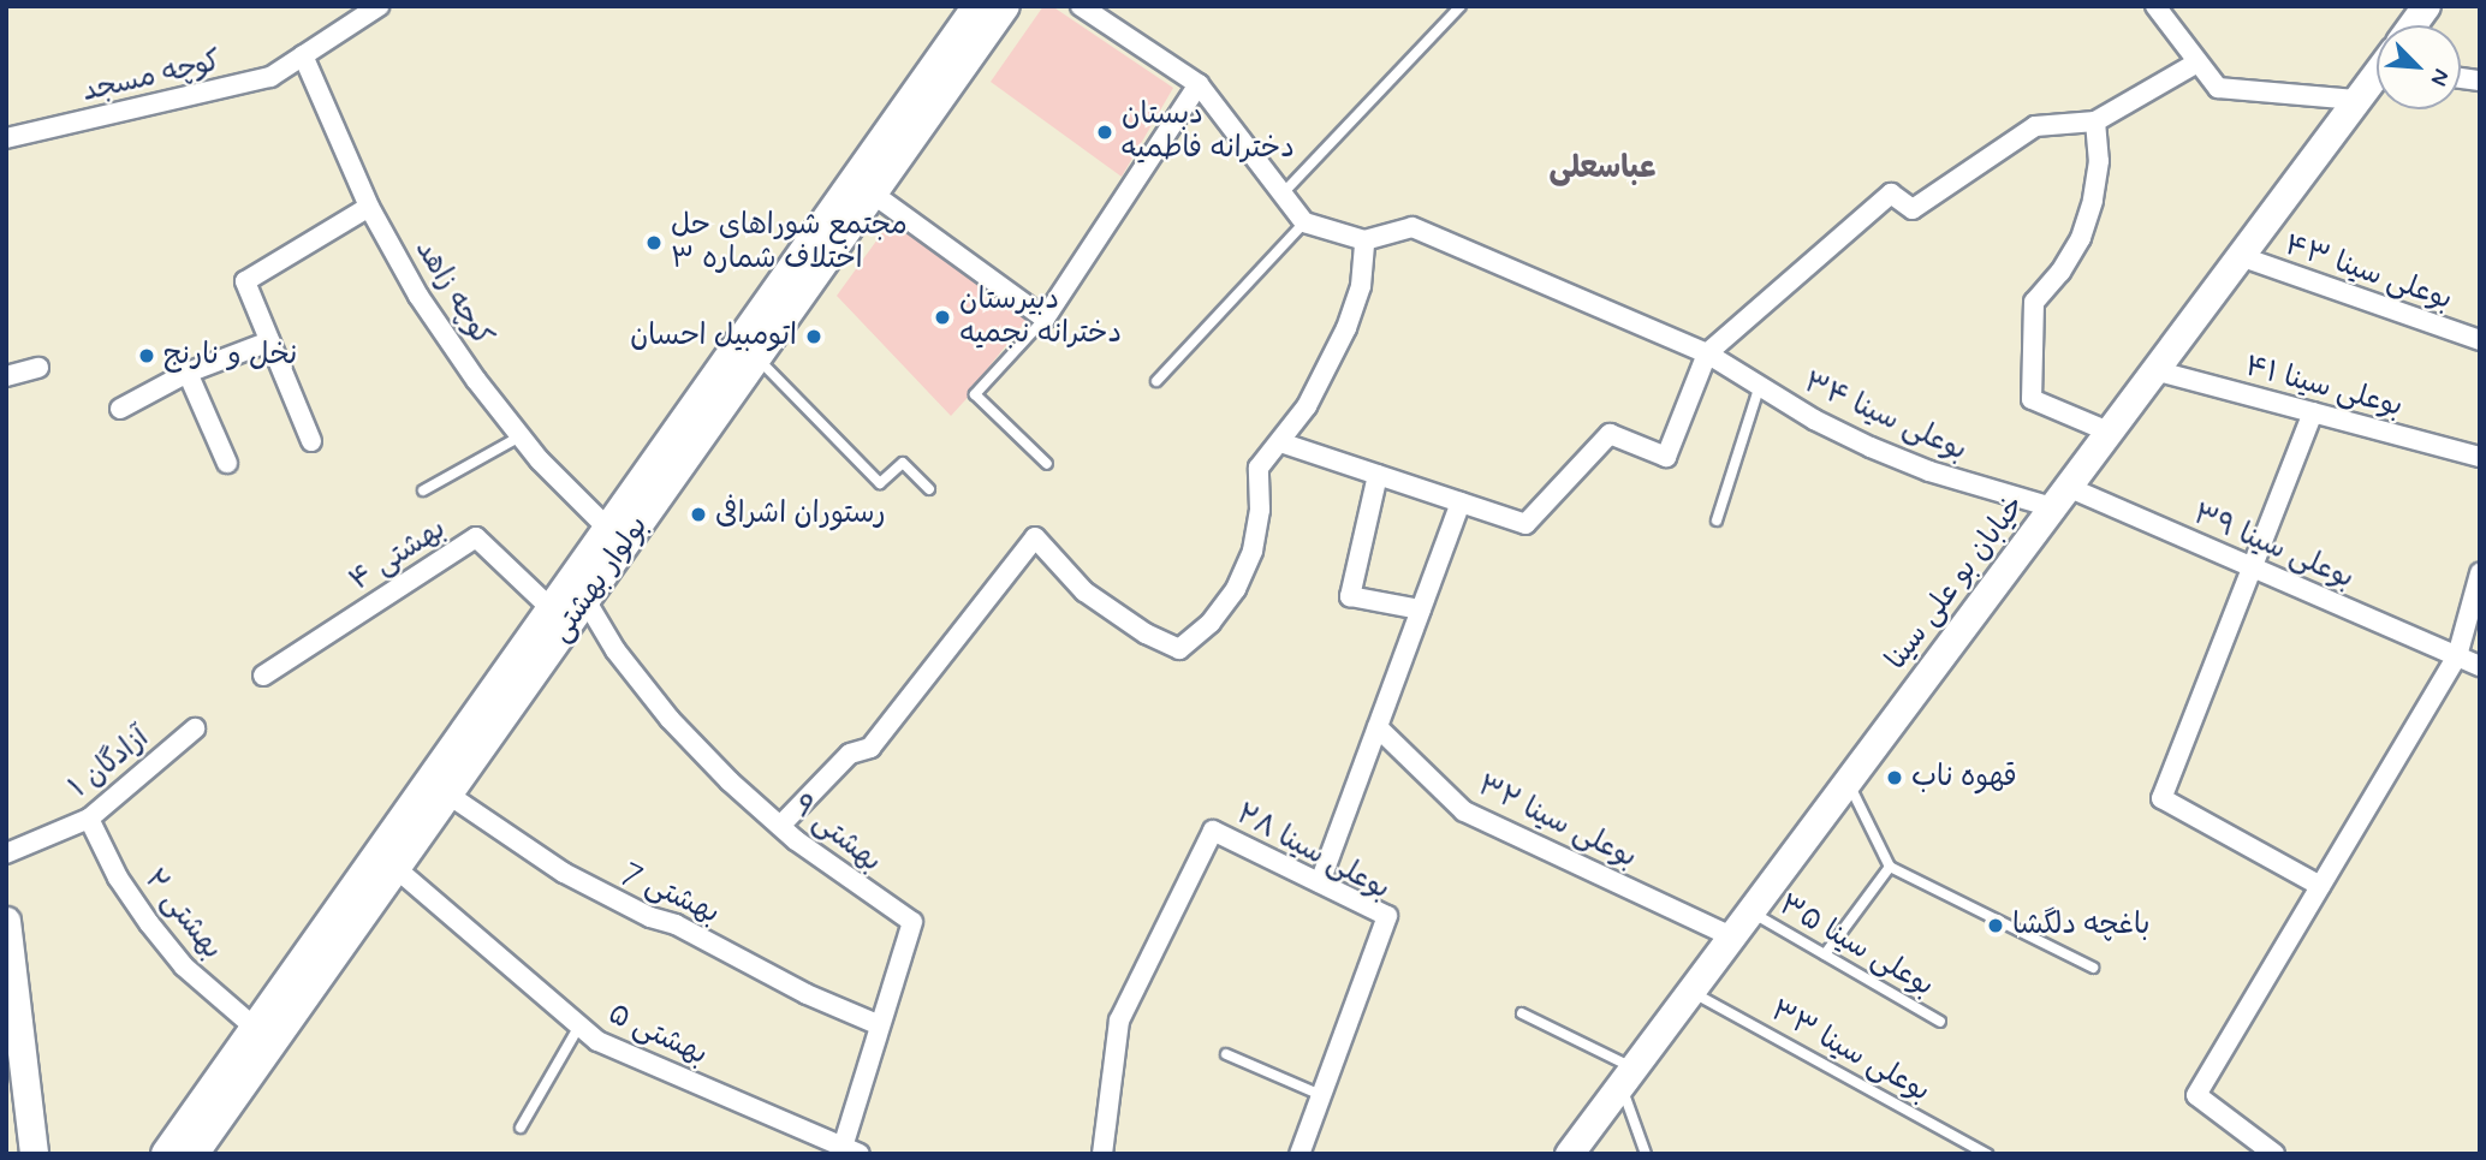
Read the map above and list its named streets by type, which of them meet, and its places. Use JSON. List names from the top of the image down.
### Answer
{
  "streets": {
    "main road": ["بولوار بهشتی", "خیابان بو علی سینا"],
    "street": [
      "کوچه مسجد",
      "بوعلی سینا ۴۳",
      "کوچه زاهد",
      "بوعلی سینا ۴۱",
      "بوعلی سینا ۳۴",
      "بوعلی سینا ۳۹",
      "بهشتی ۴",
      "آزادگان ۱",
      "بوعلی سینا ۳۲",
      "بهشتی ۹",
      "بوعلی سینا ۲۸",
      "بهشتی 7",
      "بهشتی ۲",
      "بهشتی ۵"
    ],
    "lane": ["بوعلی سینا ۳۵", "بوعلی سینا ۳۳"]
  },
  "crossings": [
    ["کوچه مسجد", "کوچه زاهد"],
    ["بوعلی سینا ۴۳", "خیابان بو علی سینا"],
    ["کوچه زاهد", "بولوار بهشتی"],
    ["بوعلی سینا ۴۱", "خیابان بو علی سینا"],
    ["بوعلی سینا ۳۴", "بوعلی سینا ۳۹"],
    ["بوعلی سینا ۳۴", "خیابان بو علی سینا"],
    ["بوعلی سینا ۳۹", "خیابان بو علی سینا"],
    ["بهشتی ۴", "بولوار بهشتی"],
    ["بولوار بهشتی", "بهشتی ۹"],
    ["بولوار بهشتی", "بهشتی 7"],
    ["بولوار بهشتی", "بهشتی ۲"],
    ["بولوار بهشتی", "بهشتی ۵"],
    ["خیابان بو علی سینا", "بوعلی سینا ۳۲"],
    ["خیابان بو علی سینا", "بوعلی سینا ۳۵"],
    ["خیابان بو علی سینا", "بوعلی سینا ۳۳"],
    ["آزادگان ۱", "بهشتی ۲"],
    ["بهشتی ۹", "بهشتی 7"],
    ["بهشتی ۹", "بهشتی ۵"]
  ],
  "districts": ["عباسعلی"],
  "places": [
    "دبستان دخترانه فاطمیه",
    "مجتمع شوراهای حل اختلاف شماره ۳",
    "دبیرستان دخترانه نجمیه",
    "اتومبیل احسان",
    "نخل و نارنج",
    "رستوران اشرافی",
    "قهوه ناب",
    "باغچه دلگشا"
  ],
  "north": "bottom right"
}
